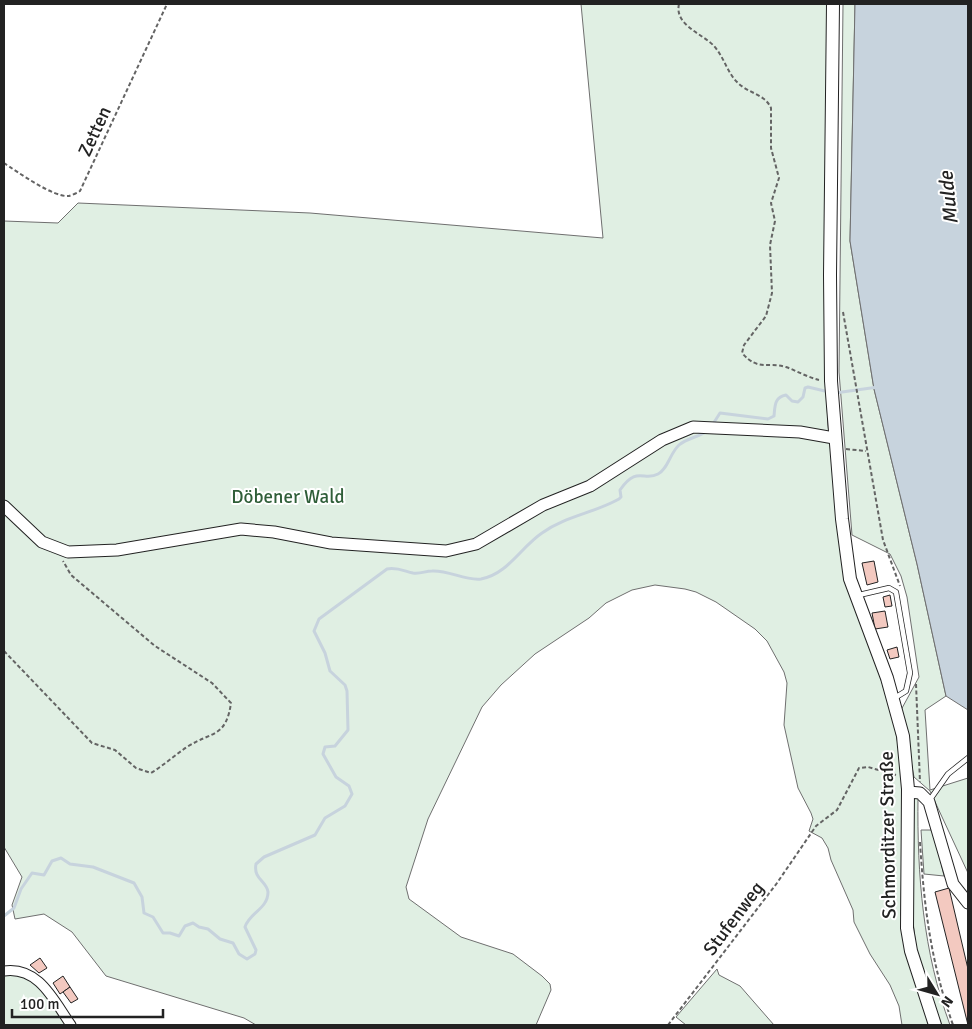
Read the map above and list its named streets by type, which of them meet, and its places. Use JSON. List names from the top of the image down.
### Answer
{
  "streets": {
    "main road": ["Schmorditzer Straße"],
    "path": ["Zetten", "Stufenweg"]
  },
  "crossings": [
    ["Schmorditzer Straße", "Stufenweg"]
  ],
  "water": ["Mulde"],
  "parks": ["Döbener Wald"],
  "scale_bar": "100 m",
  "north": "bottom right"
}
